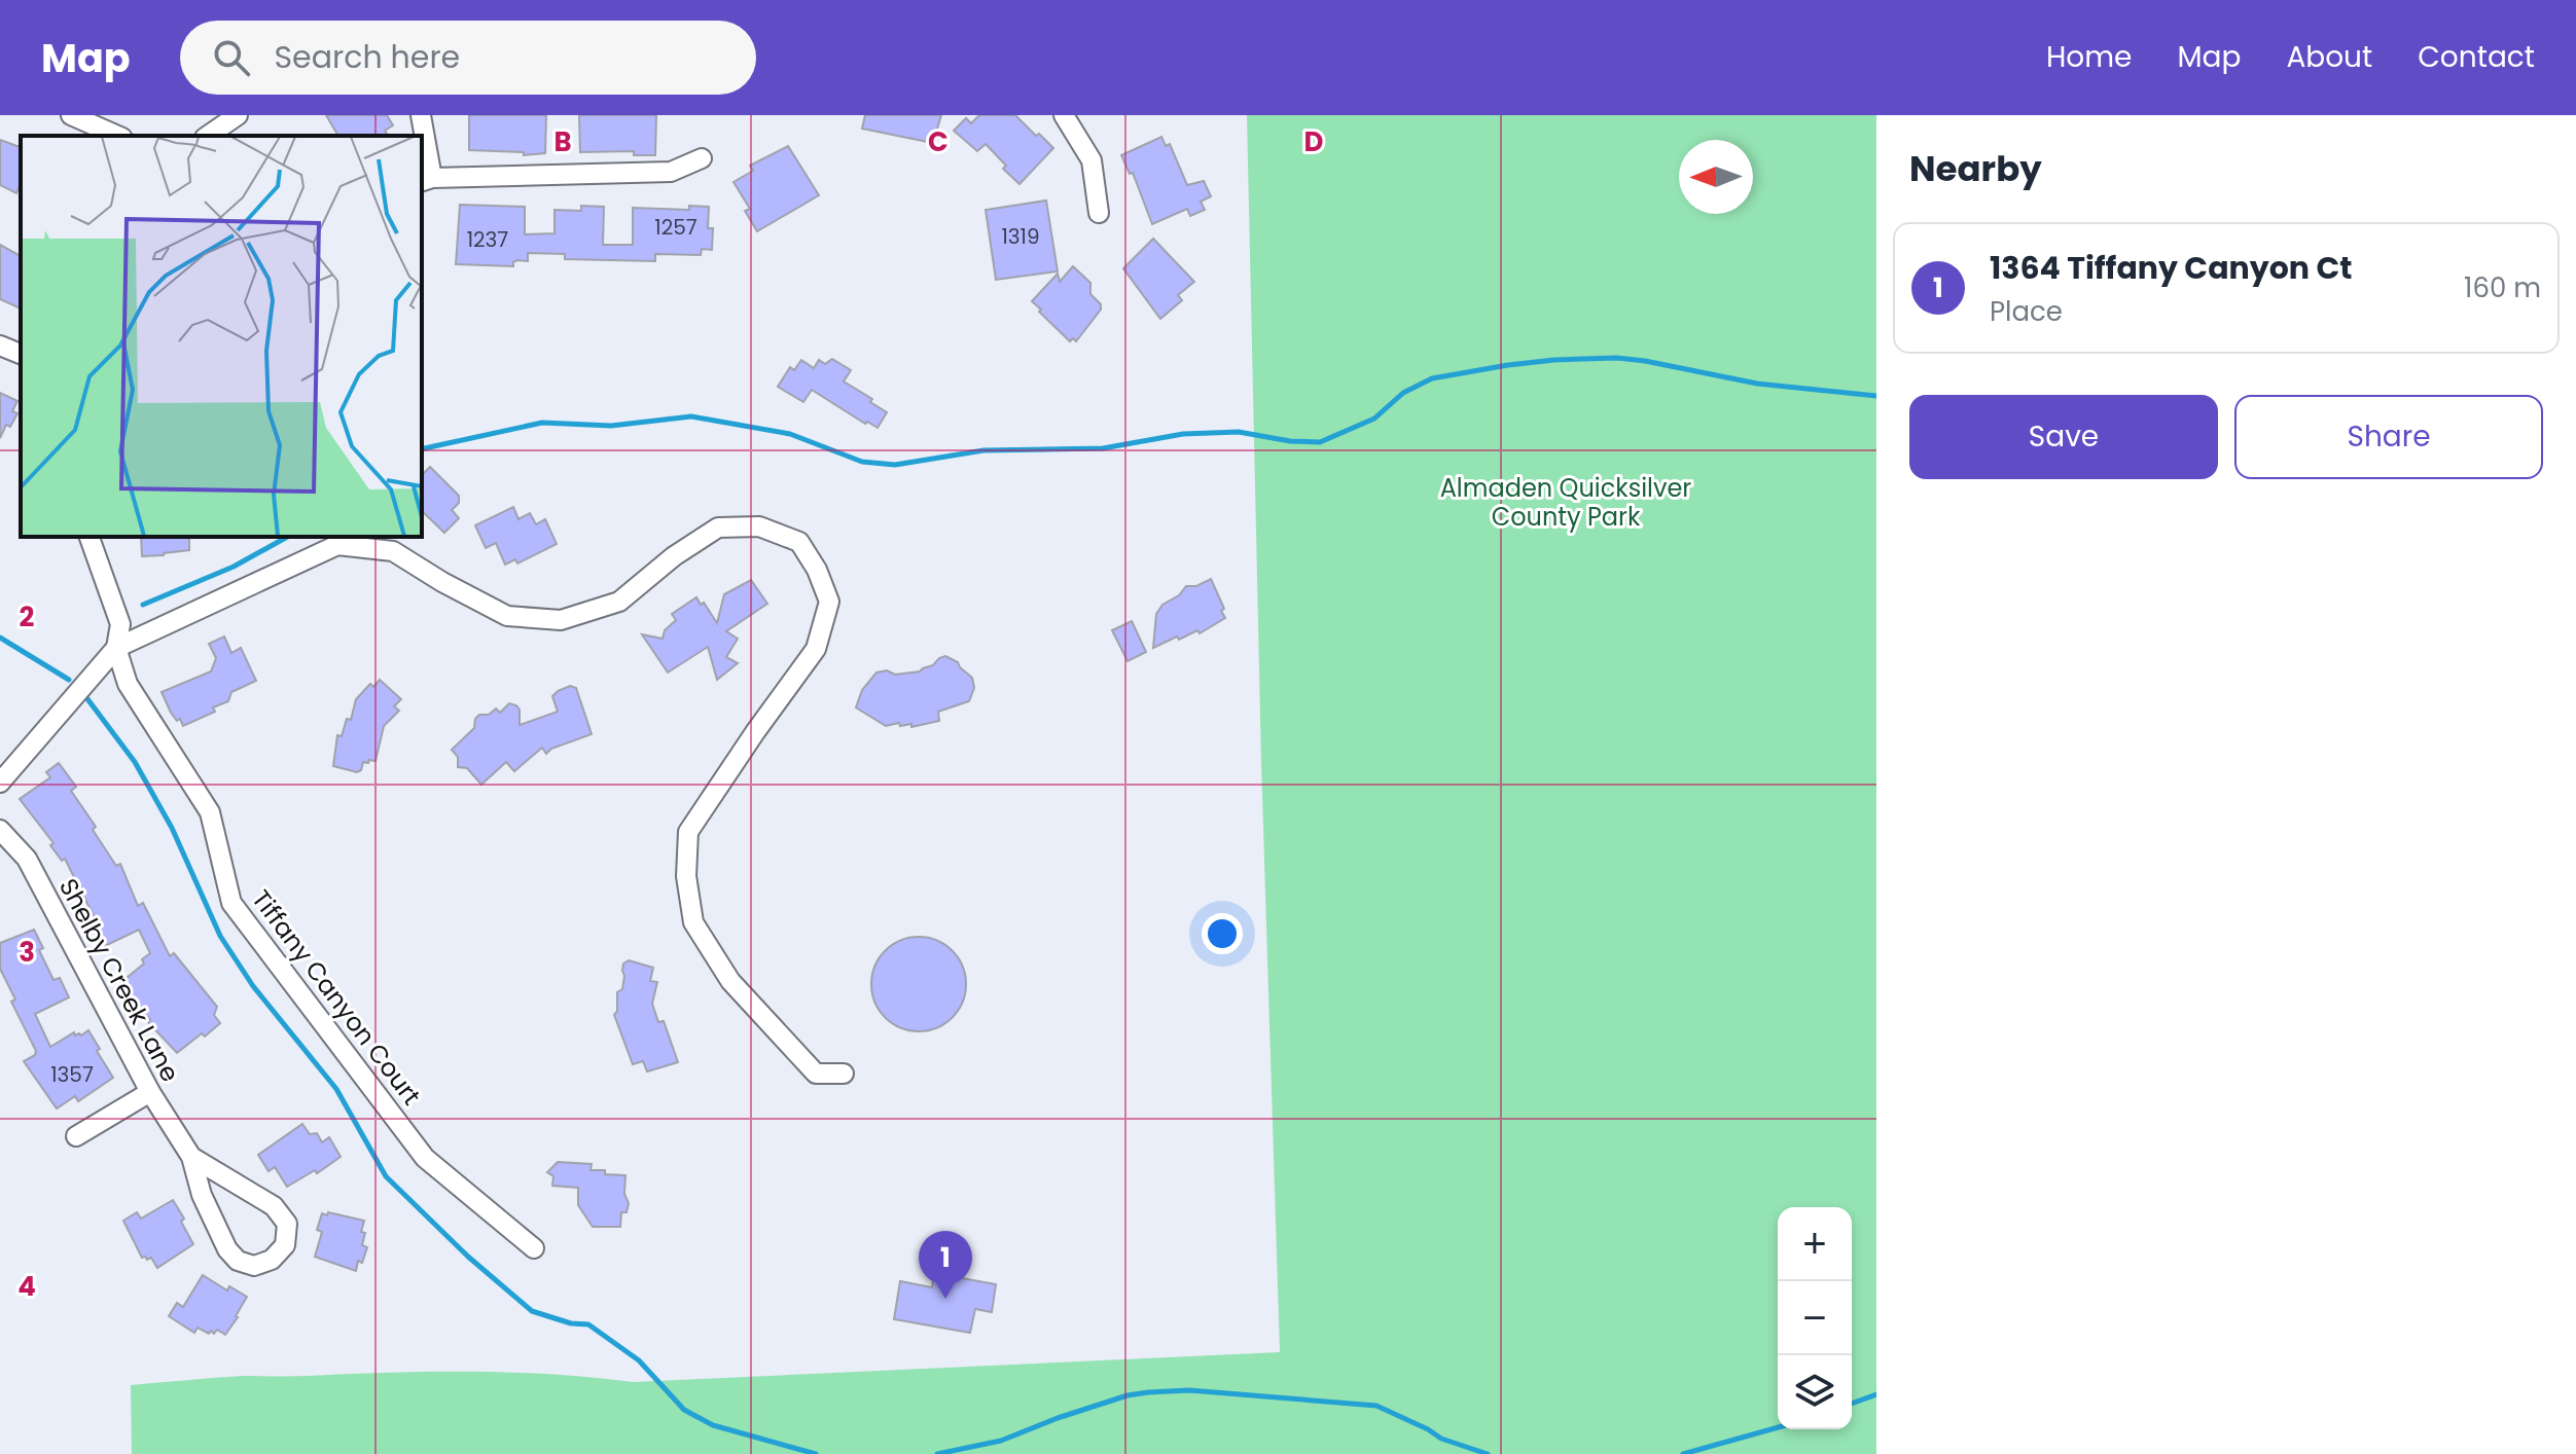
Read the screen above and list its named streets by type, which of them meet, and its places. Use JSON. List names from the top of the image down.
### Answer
{
  "streets": {
    "street": ["Shelby Creek Lane", "Tiffany Canyon Court"]
  },
  "parks": ["Almaden Quicksilver County Park"],
  "house_numbers": [
    "1257",
    "1319",
    "1237",
    "1357"
  ],
  "north": "left",
  "page": {
    "header": "Map",
    "search": "Search here",
    "nav": [
      "Home",
      "Map",
      "About",
      "Contact"
    ],
    "heading": "Nearby",
    "list": [
      {
        "mark": "1",
        "name": "1364 Tiffany Canyon Ct",
        "note": "Place",
        "value": "160 m"
      }
    ],
    "buttons": ["Save", "Share"],
    "map_buttons": ["+", "−"],
    "pins": "1"
  },
  "grid": {
    "columns": ["B", "C", "D"],
    "rows": ["2", "3", "4"]
  }
}
